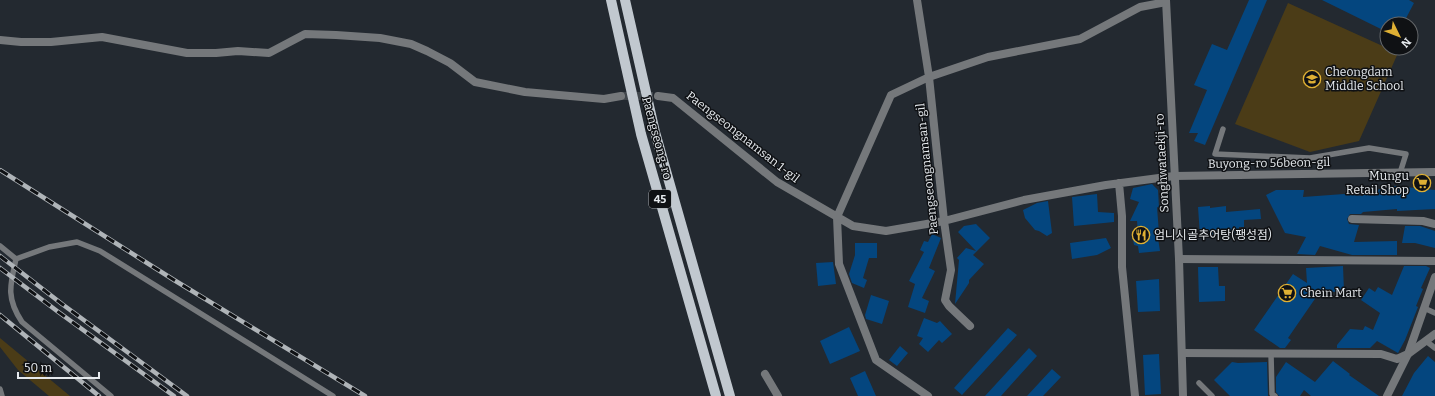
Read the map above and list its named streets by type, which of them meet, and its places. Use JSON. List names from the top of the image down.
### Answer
{
  "streets": {
    "main road": ["Paengseong-ro", "45"],
    "street": [
      "Paengseongnamsan 1-gil",
      "Songhwataekji-ro",
      "Buyong-ro 56beon-gil",
      "Paengseongnamsan-gil"
    ]
  },
  "crossings": [
    ["Paengseongnamsan 1-gil", "Buyong-ro 56beon-gil"],
    ["Paengseongnamsan 1-gil", "Paengseongnamsan-gil"],
    ["Songhwataekji-ro", "Buyong-ro 56beon-gil"],
    ["Buyong-ro 56beon-gil", "Paengseongnamsan-gil"]
  ],
  "places": {
    "school or university": ["Cheongdam Middle School"],
    "supermarket": ["Mungu Retail Shop", "Chein Mart"],
    "restaurant": ["엄니시골추어탕(팽성점)"]
  },
  "scale_bar": "50 m",
  "north": "bottom right"
}
